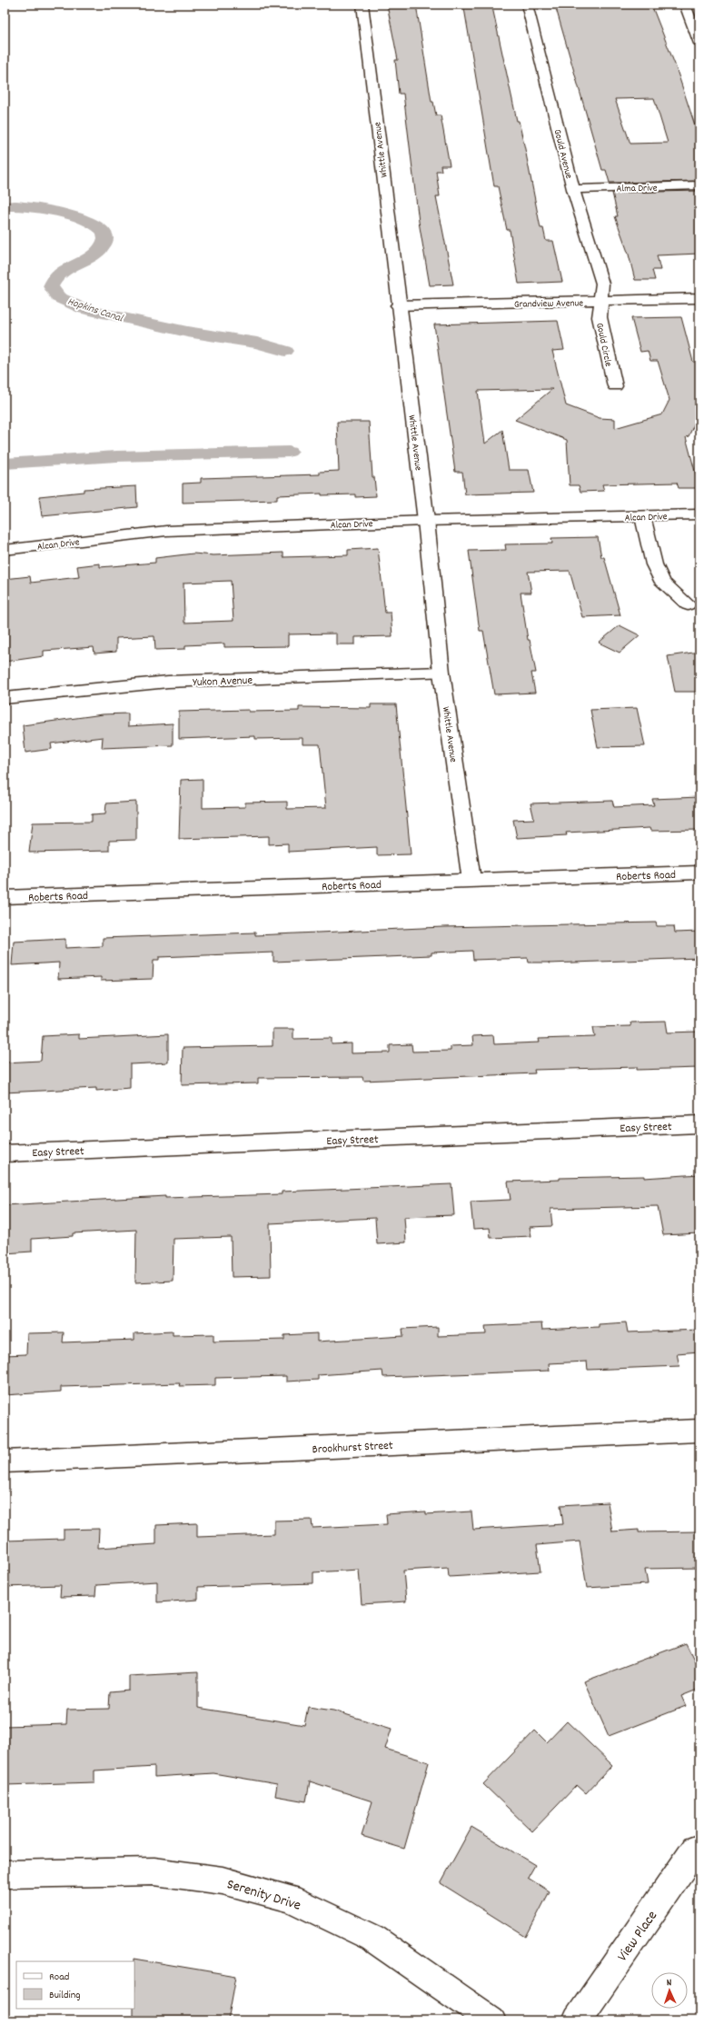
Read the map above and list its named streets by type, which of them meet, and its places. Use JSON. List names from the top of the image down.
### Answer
{
  "streets": {
    "street": [
      "Whittle Avenue",
      "Gould Avenue",
      "Alma Drive",
      "Grandview Avenue",
      "Gould Circle",
      "Alcan Drive",
      "Yukon Avenue",
      "Roberts Road",
      "Easy Street",
      "Brookhurst Street",
      "Serenity Drive",
      "View Place"
    ]
  },
  "crossings": [
    ["Whittle Avenue", "Grandview Avenue"],
    ["Whittle Avenue", "Alcan Drive"],
    ["Whittle Avenue", "Yukon Avenue"],
    ["Whittle Avenue", "Roberts Road"],
    ["Gould Avenue", "Alma Drive"],
    ["Gould Avenue", "Grandview Avenue"],
    ["Gould Avenue", "Gould Circle"],
    ["Grandview Avenue", "Gould Circle"]
  ],
  "water": ["Hopkins Canal"],
  "legend": ["Road", "Building"],
  "north": "top"
}
